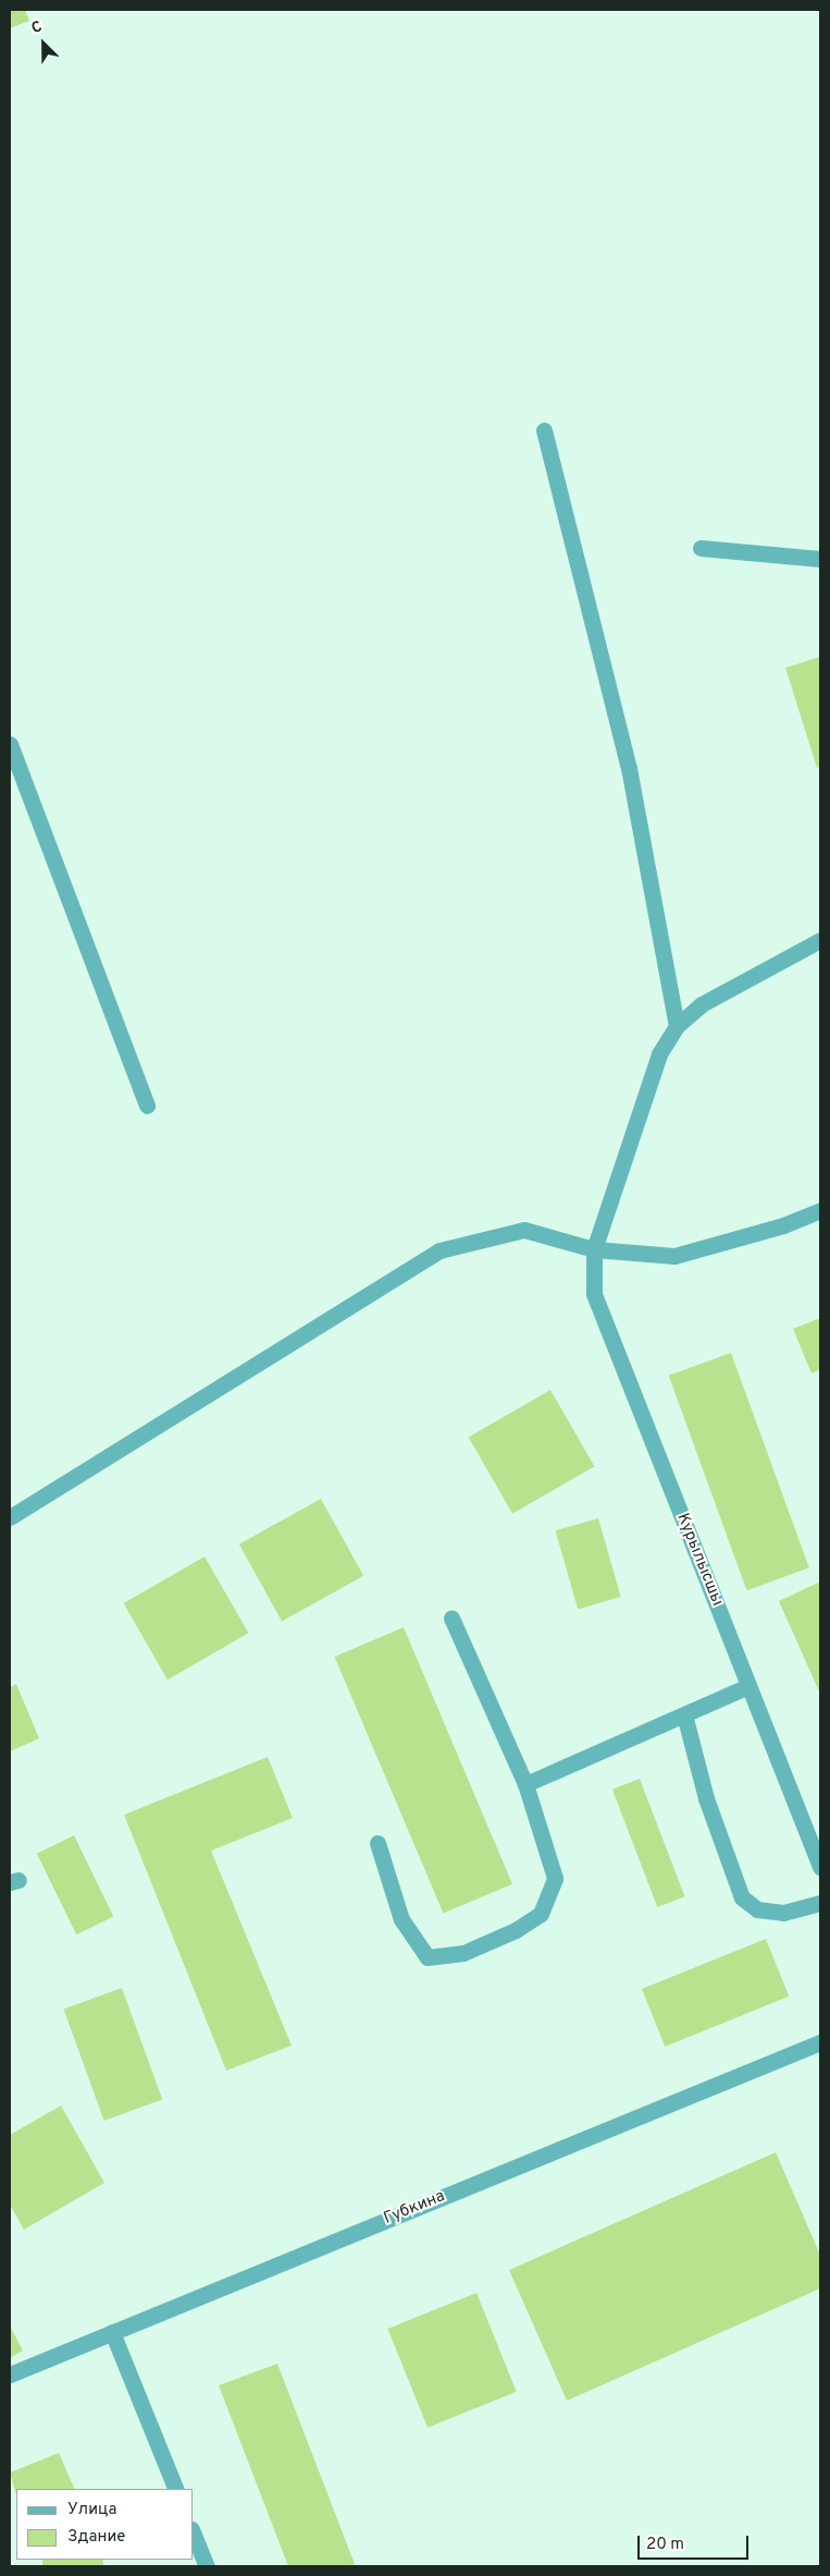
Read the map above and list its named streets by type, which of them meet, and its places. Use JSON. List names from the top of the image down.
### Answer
{
  "streets": {
    "street": ["Курылысшы", "Губкина"]
  },
  "legend": ["Улица", "Здание"],
  "scale_bar": "20 m",
  "north": "top left"
}
